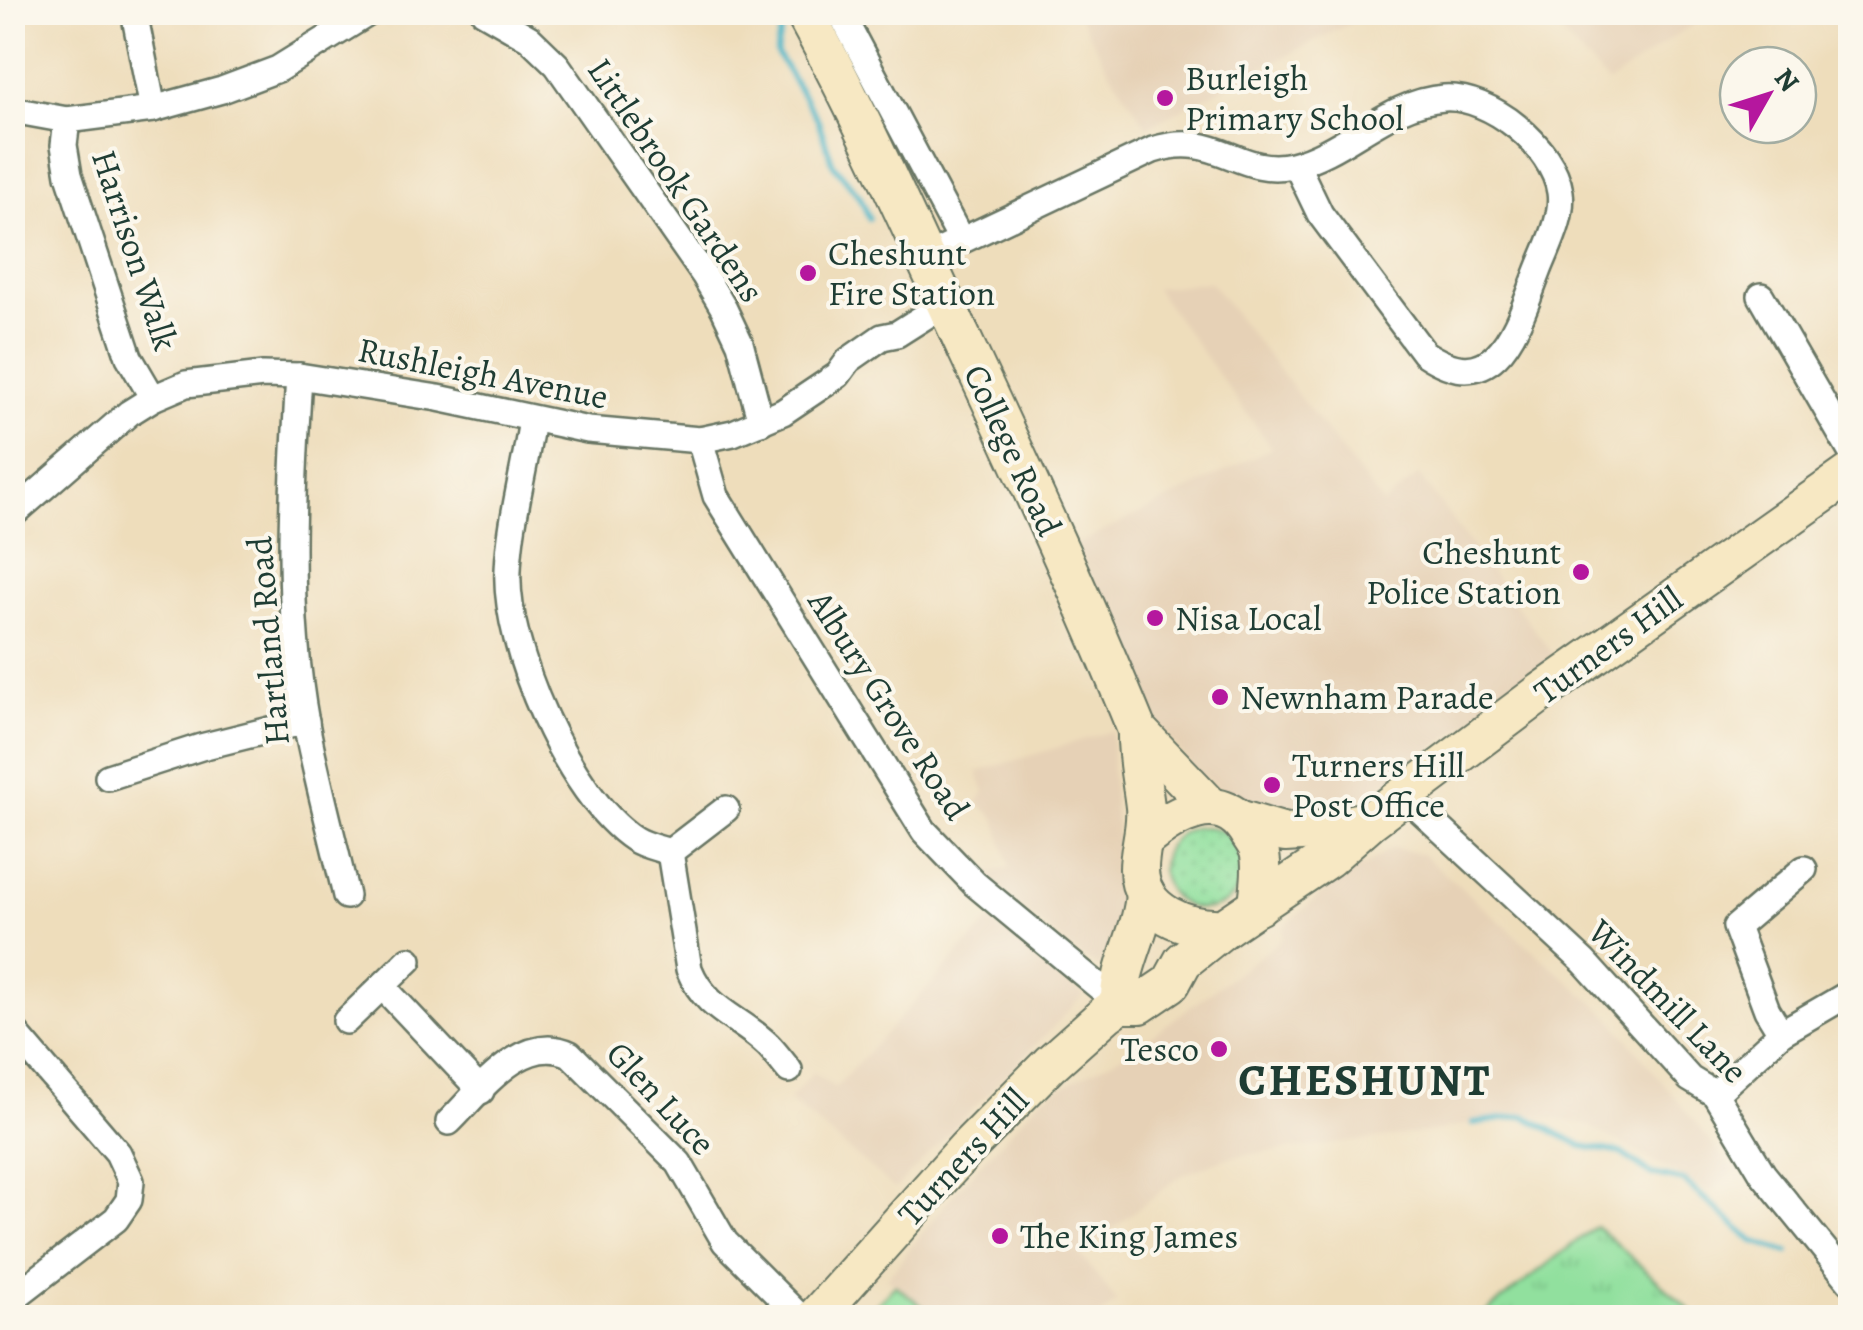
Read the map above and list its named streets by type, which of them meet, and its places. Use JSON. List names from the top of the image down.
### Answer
{
  "streets": {
    "main road": ["College Road", "Turners Hill"],
    "street": [
      "Littlebrook Gardens",
      "Harrison Walk",
      "Rushleigh Avenue",
      "Hartland Road",
      "Albury Grove Road",
      "Windmill Lane",
      "Glen Luce"
    ]
  },
  "crossings": [
    ["Littlebrook Gardens", "Rushleigh Avenue"],
    ["Harrison Walk", "Rushleigh Avenue"],
    ["Rushleigh Avenue", "College Road"],
    ["Rushleigh Avenue", "Hartland Road"],
    ["Rushleigh Avenue", "Albury Grove Road"],
    ["College Road", "Turners Hill"],
    ["Turners Hill", "Albury Grove Road"],
    ["Turners Hill", "Windmill Lane"]
  ],
  "districts": ["CHESHUNT"],
  "places": [
    "Burleigh Primary School",
    "Cheshunt Fire Station",
    "Cheshunt Police Station",
    "Nisa Local",
    "Newnham Parade",
    "Turners Hill Post Office",
    "Tesco",
    "The King James"
  ],
  "north": "top right"
}
